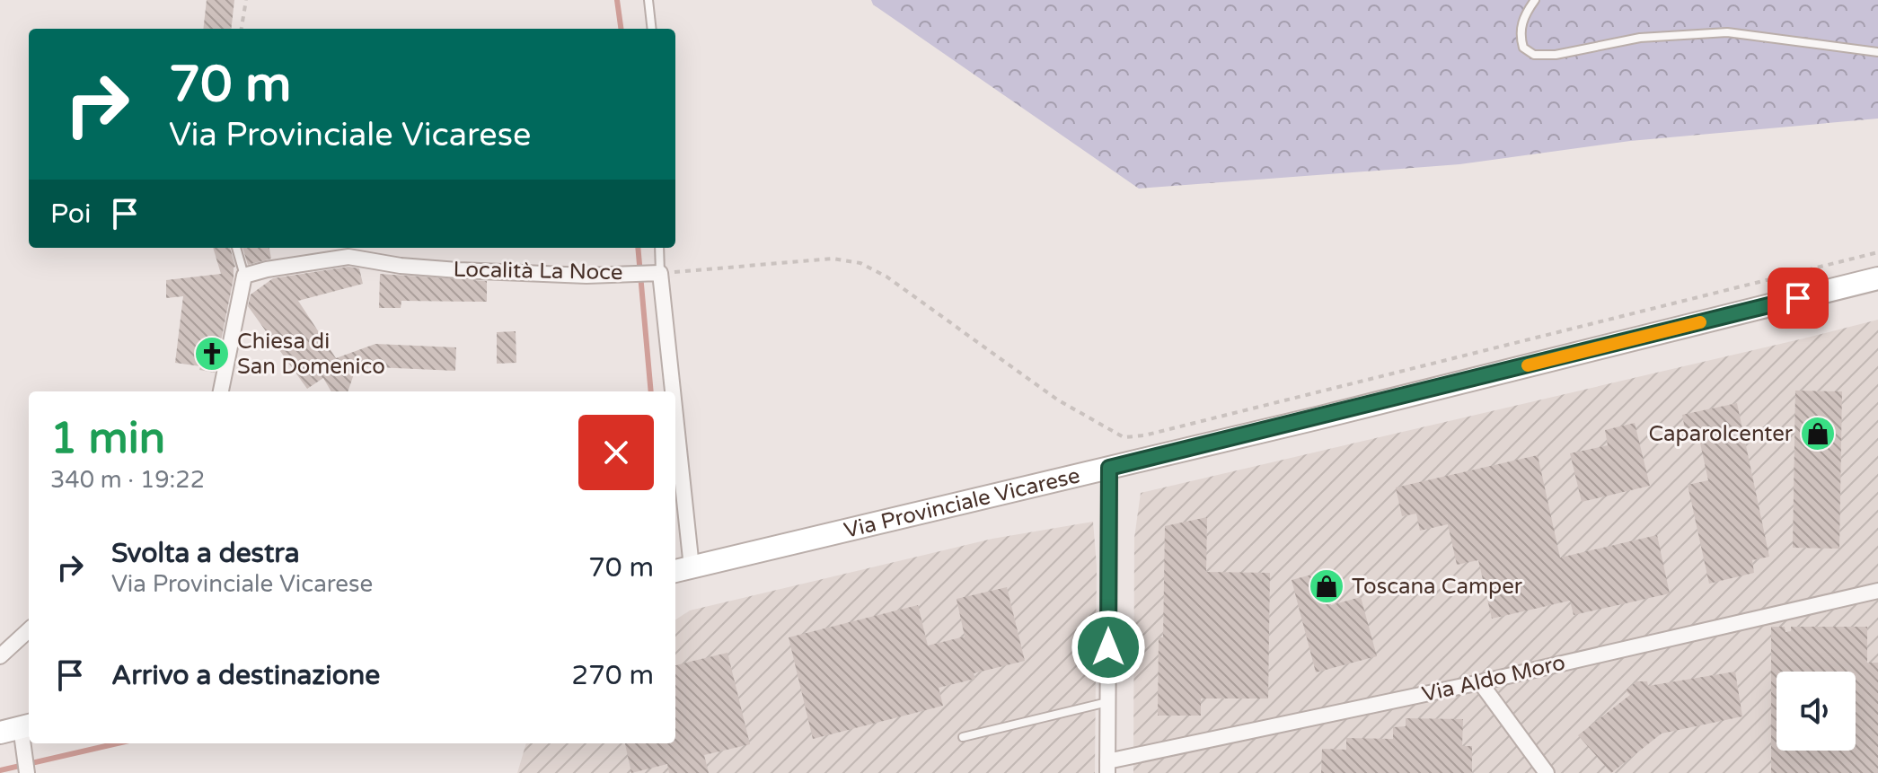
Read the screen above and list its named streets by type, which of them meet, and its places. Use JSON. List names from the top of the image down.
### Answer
{
  "streets": {
    "main road": ["Via Provinciale Vicarese"],
    "street": ["Località La Noce", "Via Aldo Moro"]
  },
  "places": {
    "church": ["Chiesa di San Domenico"],
    "shop": ["Caparolcenter", "Toscana Camper"]
  },
  "page": {
    "turn": ["70 m", "Via Provinciale Vicarese"],
    "then": "Poi",
    "heading": ["1 min", "340 m · 19:22"],
    "list": [
      {
        "name": "Svolta a destra",
        "note": "Via Provinciale Vicarese",
        "value": "70 m"
      },
      {
        "name": "Arrivo a destinazione",
        "value": "270 m"
      }
    ]
  }
}
